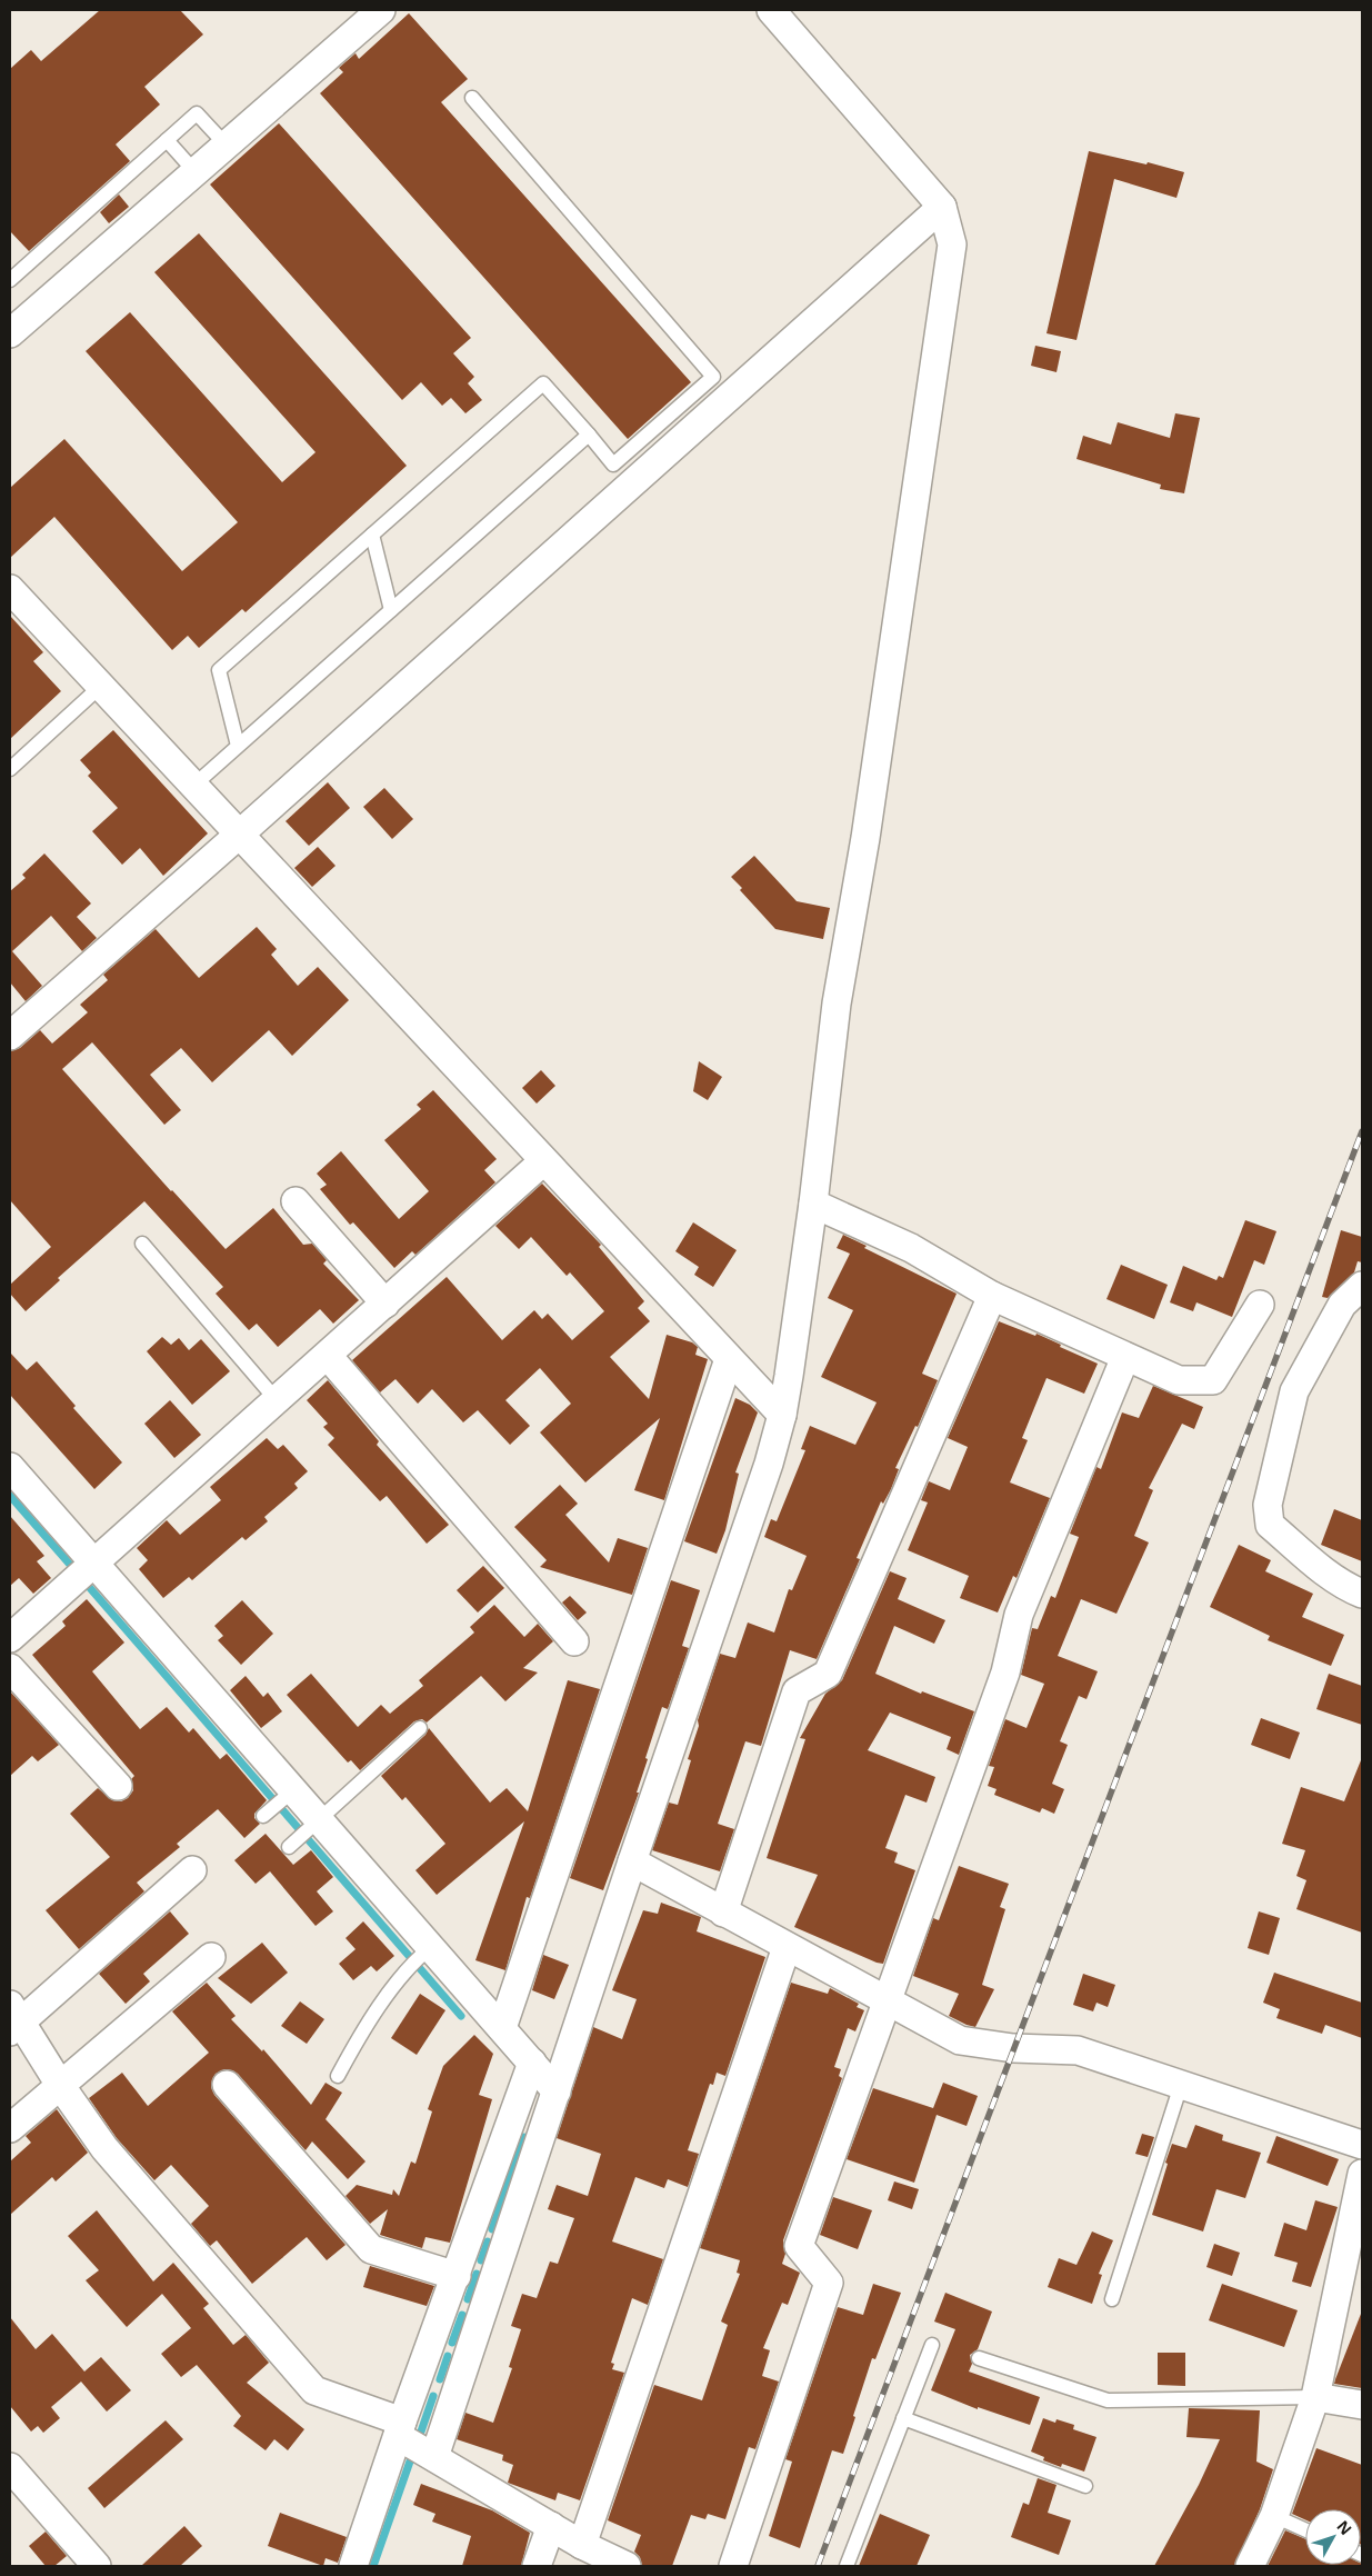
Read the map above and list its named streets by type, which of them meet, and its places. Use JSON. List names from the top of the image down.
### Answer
{
  "north": "top right"
}
